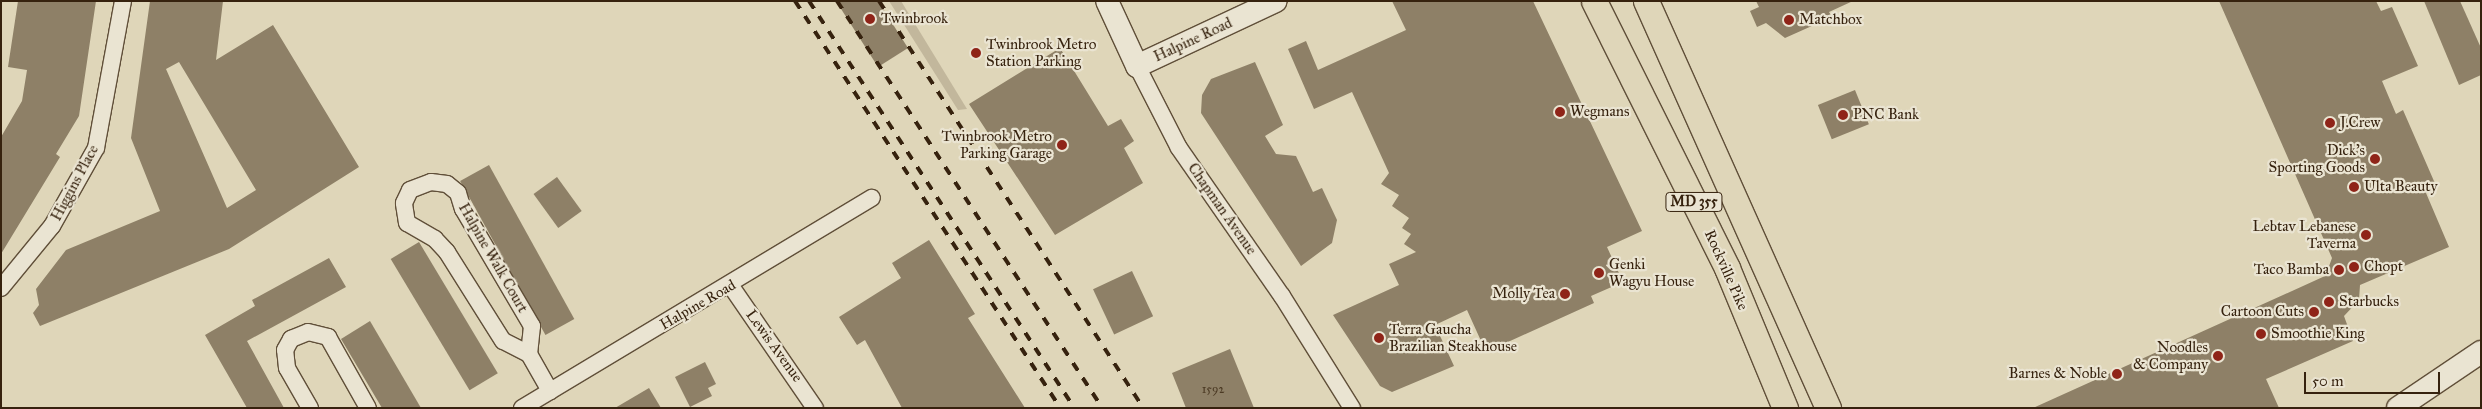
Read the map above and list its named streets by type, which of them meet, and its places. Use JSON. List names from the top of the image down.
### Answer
{
  "streets": {
    "main road": ["MD 355", "Rockville Pike"],
    "street": [
      "Halpine Road",
      "Higgins Place",
      "Chapman Avenue",
      "Halpine Walk Court",
      "Lewis Avenue"
    ]
  },
  "crossings": [
    ["Halpine Road", "Chapman Avenue"],
    ["Halpine Road", "Lewis Avenue"]
  ],
  "places": [
    "Twinbrook",
    "Matchbox",
    "Twinbrook Metro Station Parking",
    "Wegmans",
    "PNC Bank",
    "J.Crew",
    "Twinbrook Metro Parking Garage",
    "Dick's Sporting Goods",
    "Ulta Beauty",
    "Lebtav Lebanese Taverna",
    "Chopt",
    "Taco Bamba",
    "Genki Wagyu House",
    "Molly Tea",
    "Starbucks",
    "Cartoon Cuts",
    "Smoothie King",
    "Terra Gaucha Brazilian Steakhouse",
    "Noodles & Company",
    "Barnes & Noble"
  ],
  "house_numbers": ["1592"],
  "scale_bar": "50 m"
}
